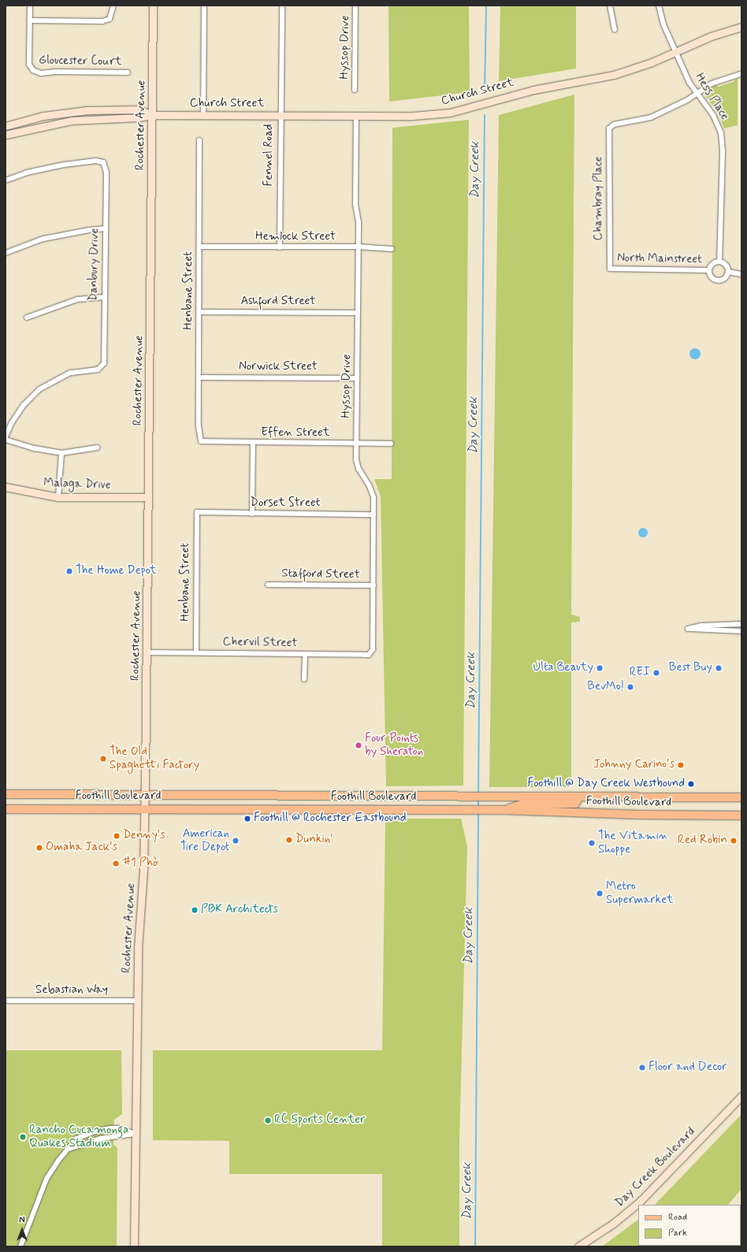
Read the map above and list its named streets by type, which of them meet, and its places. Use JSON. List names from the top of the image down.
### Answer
{
  "streets": {
    "main road": [
      "Church Street",
      "Rochester Avenue",
      "Malaga Drive",
      "Foothill Boulevard",
      "Day Creek Boulevard"
    ],
    "street": [
      "Hyssop Drive",
      "Gloucester Court",
      "Hess Place",
      "Fennel Road",
      "Chambray Place",
      "Hemlock Street",
      "North Mainstreet",
      "Danbury Drive",
      "Henbane Street",
      "Ashford Street",
      "Norwick Street",
      "Effen Street",
      "Dorset Street",
      "Stafford Street",
      "Chervil Street",
      "Sebastian Way"
    ]
  },
  "crossings": [
    ["Hyssop Drive", "Church Street"],
    ["Hyssop Drive", "Hemlock Street"],
    ["Hyssop Drive", "Ashford Street"],
    ["Hyssop Drive", "Norwick Street"],
    ["Hyssop Drive", "Effen Street"],
    ["Hyssop Drive", "Dorset Street"],
    ["Hyssop Drive", "Stafford Street"],
    ["Hyssop Drive", "Chervil Street"],
    ["Church Street", "Hess Place"],
    ["Church Street", "Rochester Avenue"],
    ["Church Street", "Fennel Road"],
    ["Hess Place", "Chambray Place"],
    ["Hess Place", "North Mainstreet"],
    ["Rochester Avenue", "Malaga Drive"],
    ["Rochester Avenue", "Chervil Street"],
    ["Rochester Avenue", "Foothill Boulevard"],
    ["Rochester Avenue", "Sebastian Way"],
    ["Fennel Road", "Hemlock Street"],
    ["Chambray Place", "North Mainstreet"],
    ["Hemlock Street", "Henbane Street"],
    ["Henbane Street", "Ashford Street"],
    ["Henbane Street", "Norwick Street"],
    ["Henbane Street", "Effen Street"],
    ["Henbane Street", "Dorset Street"],
    ["Henbane Street", "Chervil Street"]
  ],
  "water": ["Day Creek"],
  "places": [
    "The Home Depot",
    "Ulta Beauty",
    "Best Buy",
    "REI",
    "BevMo!",
    "Four Points by Sheraton",
    "The Old Spaghetti Factory",
    "Johnny Carino's",
    "Foothill @ Day Creek Westbound",
    "Foothill @ Rochester Eastbound",
    "Denny's",
    "Dunkin'",
    "American Tire Depot",
    "Red Robin",
    "The Vitamin Shoppe",
    "Omaha Jack's",
    "#1 Phở",
    "Metro Supermarket",
    "PBK Architects",
    "Floor and Decor",
    "RC Sports Center",
    "Rancho Cucamonga Quakes Stadium"
  ],
  "legend": ["Road", "Park"],
  "north": "top"
}
